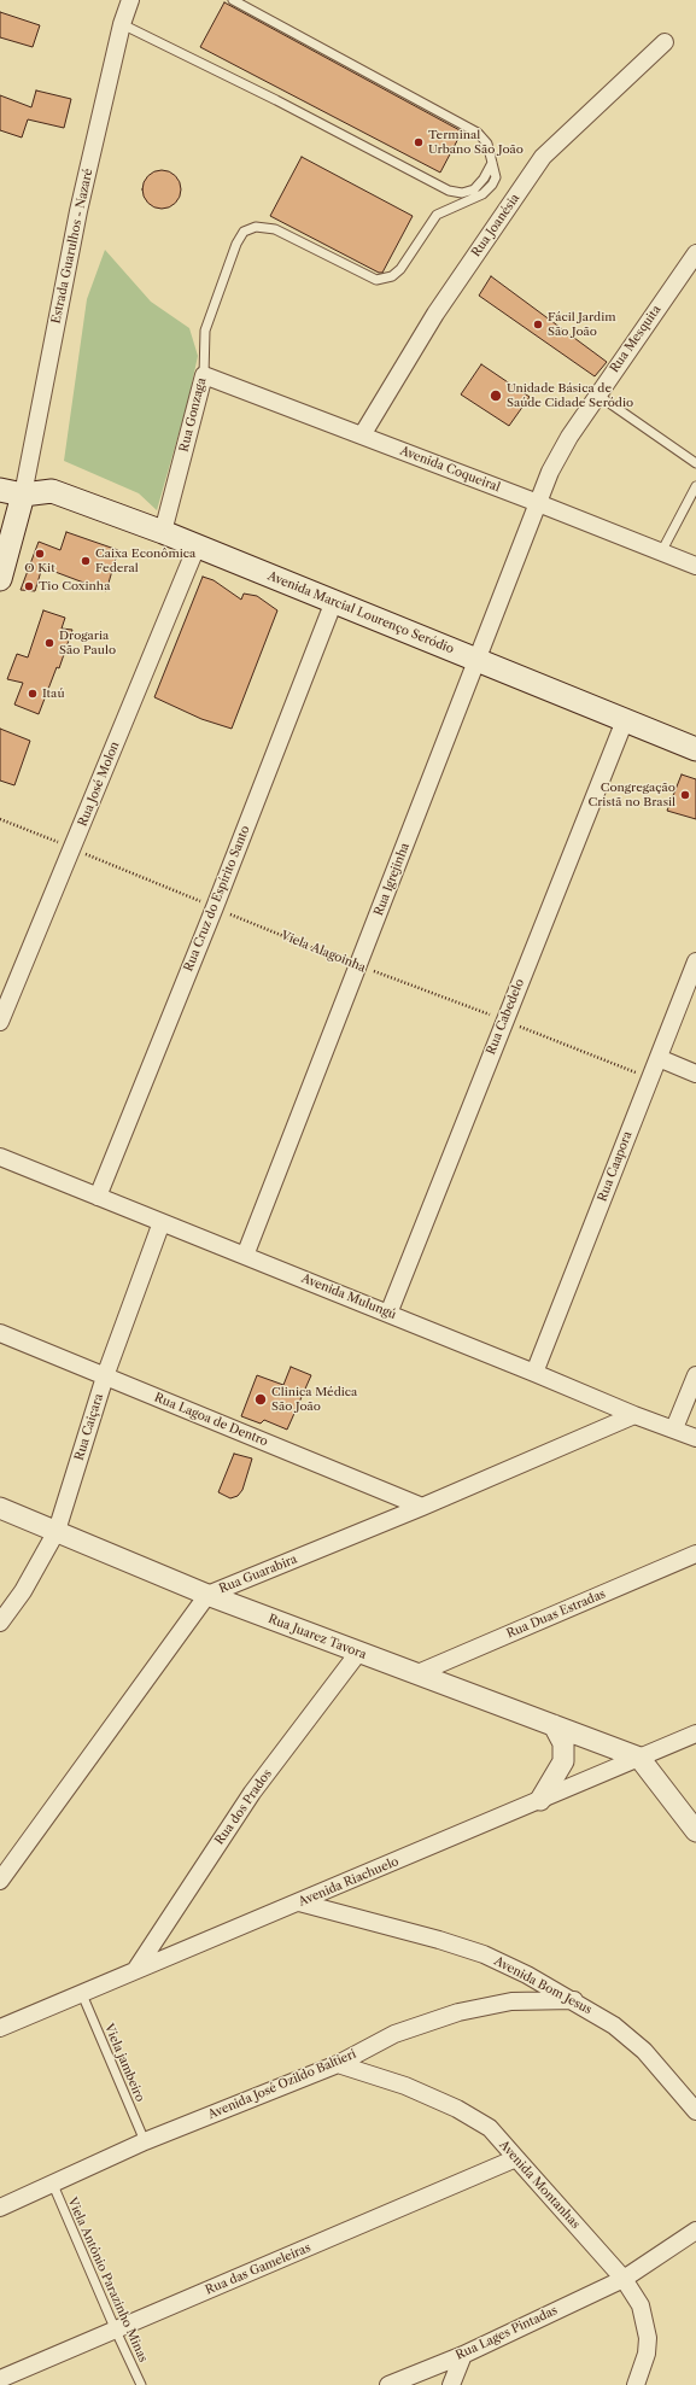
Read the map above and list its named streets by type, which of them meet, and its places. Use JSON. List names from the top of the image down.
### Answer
{
  "streets": {
    "main road": ["Avenida Marcial Lourenço Seródio"],
    "street": [
      "Rua Joanésia",
      "Estrada Guarulhos - Nazaré",
      "Rua Mesquita",
      "Rua Gonzaga",
      "Avenida Coqueiral",
      "Rua José Molon",
      "Rua Igrejinha",
      "Rua Cruz do Espírito Santo",
      "Rua Cabedelo",
      "Rua Caapora",
      "Avenida Mulungú",
      "Rua Lagoa de Dentro",
      "Rua Caiçara",
      "Rua Guarabira",
      "Rua Duas Estradas",
      "Rua Juarez Tavora",
      "Rua dos Prados",
      "Avenida Riachuelo",
      "Avenida Bom Jesus",
      "Avenida José Ozildo Baltieri",
      "Avenida Montanhas",
      "Rua das Gameleiras",
      "Rua Lages Pintadas"
    ],
    "lane": ["Viela jambeiro", "Viela Antônio Parazinho Minas"],
    "path": ["Viela Alagoinha"]
  },
  "crossings": [
    ["Rua Joanésia", "Avenida Coqueiral"],
    ["Estrada Guarulhos - Nazaré", "Avenida Marcial Lourenço Seródio"],
    ["Rua Mesquita", "Avenida Coqueiral"],
    ["Rua Mesquita", "Rua Igrejinha"],
    ["Rua Gonzaga", "Avenida Coqueiral"],
    ["Rua Gonzaga", "Avenida Marcial Lourenço Seródio"],
    ["Avenida Coqueiral", "Rua Igrejinha"],
    ["Avenida Marcial Lourenço Seródio", "Rua José Molon"],
    ["Avenida Marcial Lourenço Seródio", "Rua Igrejinha"],
    ["Avenida Marcial Lourenço Seródio", "Rua Cruz do Espírito Santo"],
    ["Avenida Marcial Lourenço Seródio", "Rua Cabedelo"],
    ["Rua José Molon", "Viela Alagoinha"],
    ["Rua Igrejinha", "Viela Alagoinha"],
    ["Rua Igrejinha", "Avenida Mulungú"],
    ["Rua Cruz do Espírito Santo", "Viela Alagoinha"],
    ["Rua Cruz do Espírito Santo", "Avenida Mulungú"],
    ["Viela Alagoinha", "Rua Cabedelo"],
    ["Viela Alagoinha", "Rua Caapora"],
    ["Rua Cabedelo", "Avenida Mulungú"],
    ["Rua Caapora", "Avenida Mulungú"],
    ["Avenida Mulungú", "Rua Caiçara"],
    ["Avenida Mulungú", "Rua Guarabira"],
    ["Rua Lagoa de Dentro", "Rua Caiçara"],
    ["Rua Lagoa de Dentro", "Rua Guarabira"],
    ["Rua Caiçara", "Rua Juarez Tavora"],
    ["Rua Guarabira", "Rua Juarez Tavora"],
    ["Rua Duas Estradas", "Rua Juarez Tavora"],
    ["Rua Juarez Tavora", "Rua dos Prados"],
    ["Rua Juarez Tavora", "Avenida Riachuelo"],
    ["Rua dos Prados", "Avenida Riachuelo"],
    ["Avenida Riachuelo", "Avenida Bom Jesus"],
    ["Avenida Riachuelo", "Viela jambeiro"],
    ["Avenida Bom Jesus", "Avenida José Ozildo Baltieri"],
    ["Viela jambeiro", "Avenida José Ozildo Baltieri"],
    ["Avenida José Ozildo Baltieri", "Avenida Montanhas"],
    ["Avenida José Ozildo Baltieri", "Viela Antônio Parazinho Minas"],
    ["Avenida Montanhas", "Rua das Gameleiras"],
    ["Avenida Montanhas", "Rua Lages Pintadas"],
    ["Rua das Gameleiras", "Viela Antônio Parazinho Minas"]
  ],
  "places": [
    "Terminal Urbano São João",
    "Fácil Jardim São João",
    "Unidade Básica de Saúde Cidade Seródio",
    "O Kit",
    "Caixa Econômica Federal",
    "Tio Coxinha",
    "Drogaria São Paulo",
    "Itaú",
    "Congregação Cristã no Brasil",
    "Clinica Médica São João"
  ]
}
